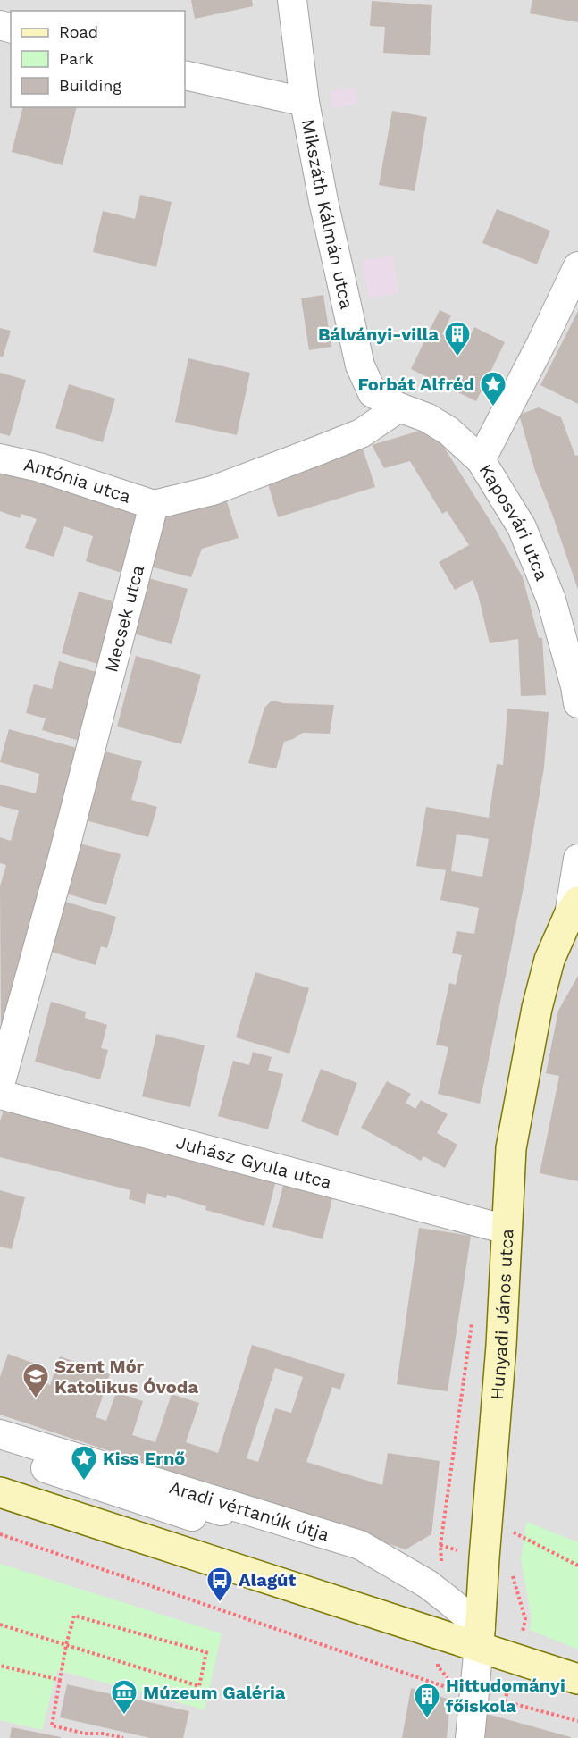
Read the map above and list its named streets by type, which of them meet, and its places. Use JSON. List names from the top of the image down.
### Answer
{
  "streets": {
    "street": [
      "Mikszáth Kálmán utca",
      "Antónia utca",
      "Kaposvári utca",
      "Mecsek utca",
      "Juhász Gyula utca",
      "Hunyadi János utca",
      "Aradi vértanúk útja"
    ]
  },
  "crossings": [
    ["Antónia utca", "Mecsek utca"],
    ["Juhász Gyula utca", "Hunyadi János utca"],
    ["Hunyadi János utca", "Aradi vértanúk útja"]
  ],
  "places": {
    "building": ["Bálványi-villa", "Hittudományi főiskola"],
    "place": ["Forbát Alfréd", "Kiss Ernő"],
    "school or university": ["Szent Mór Katolikus Óvoda"],
    "bus stop": ["Alagút"],
    "museum": ["Múzeum Galéria"]
  },
  "legend": ["Road", "Park", "Building"]
}
